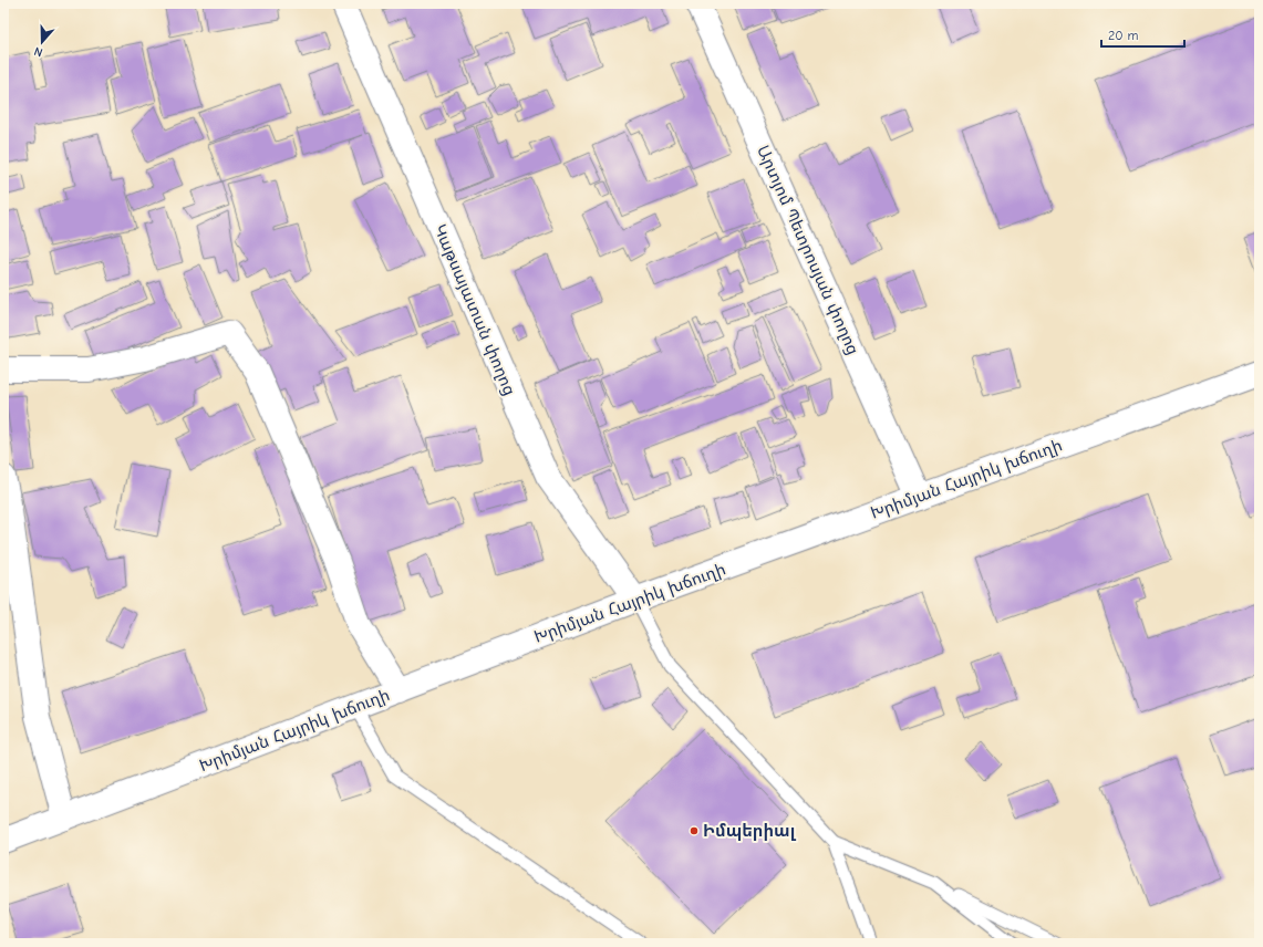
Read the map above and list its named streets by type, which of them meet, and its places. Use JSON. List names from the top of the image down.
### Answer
{
  "streets": {
    "main road": ["Արտյոմ Պետրոսյան փողոց", "Կաթսայատան փողոց", "Խրիմյան Հայրիկ խճուղի"]
  },
  "crossings": [
    ["Արտյոմ Պետրոսյան փողոց", "Խրիմյան Հայրիկ խճուղի"],
    ["Կաթսայատան փողոց", "Խրիմյան Հայրիկ խճուղի"]
  ],
  "places": ["Իմպերիալ"],
  "scale_bar": "20 m",
  "north": "bottom"
}
